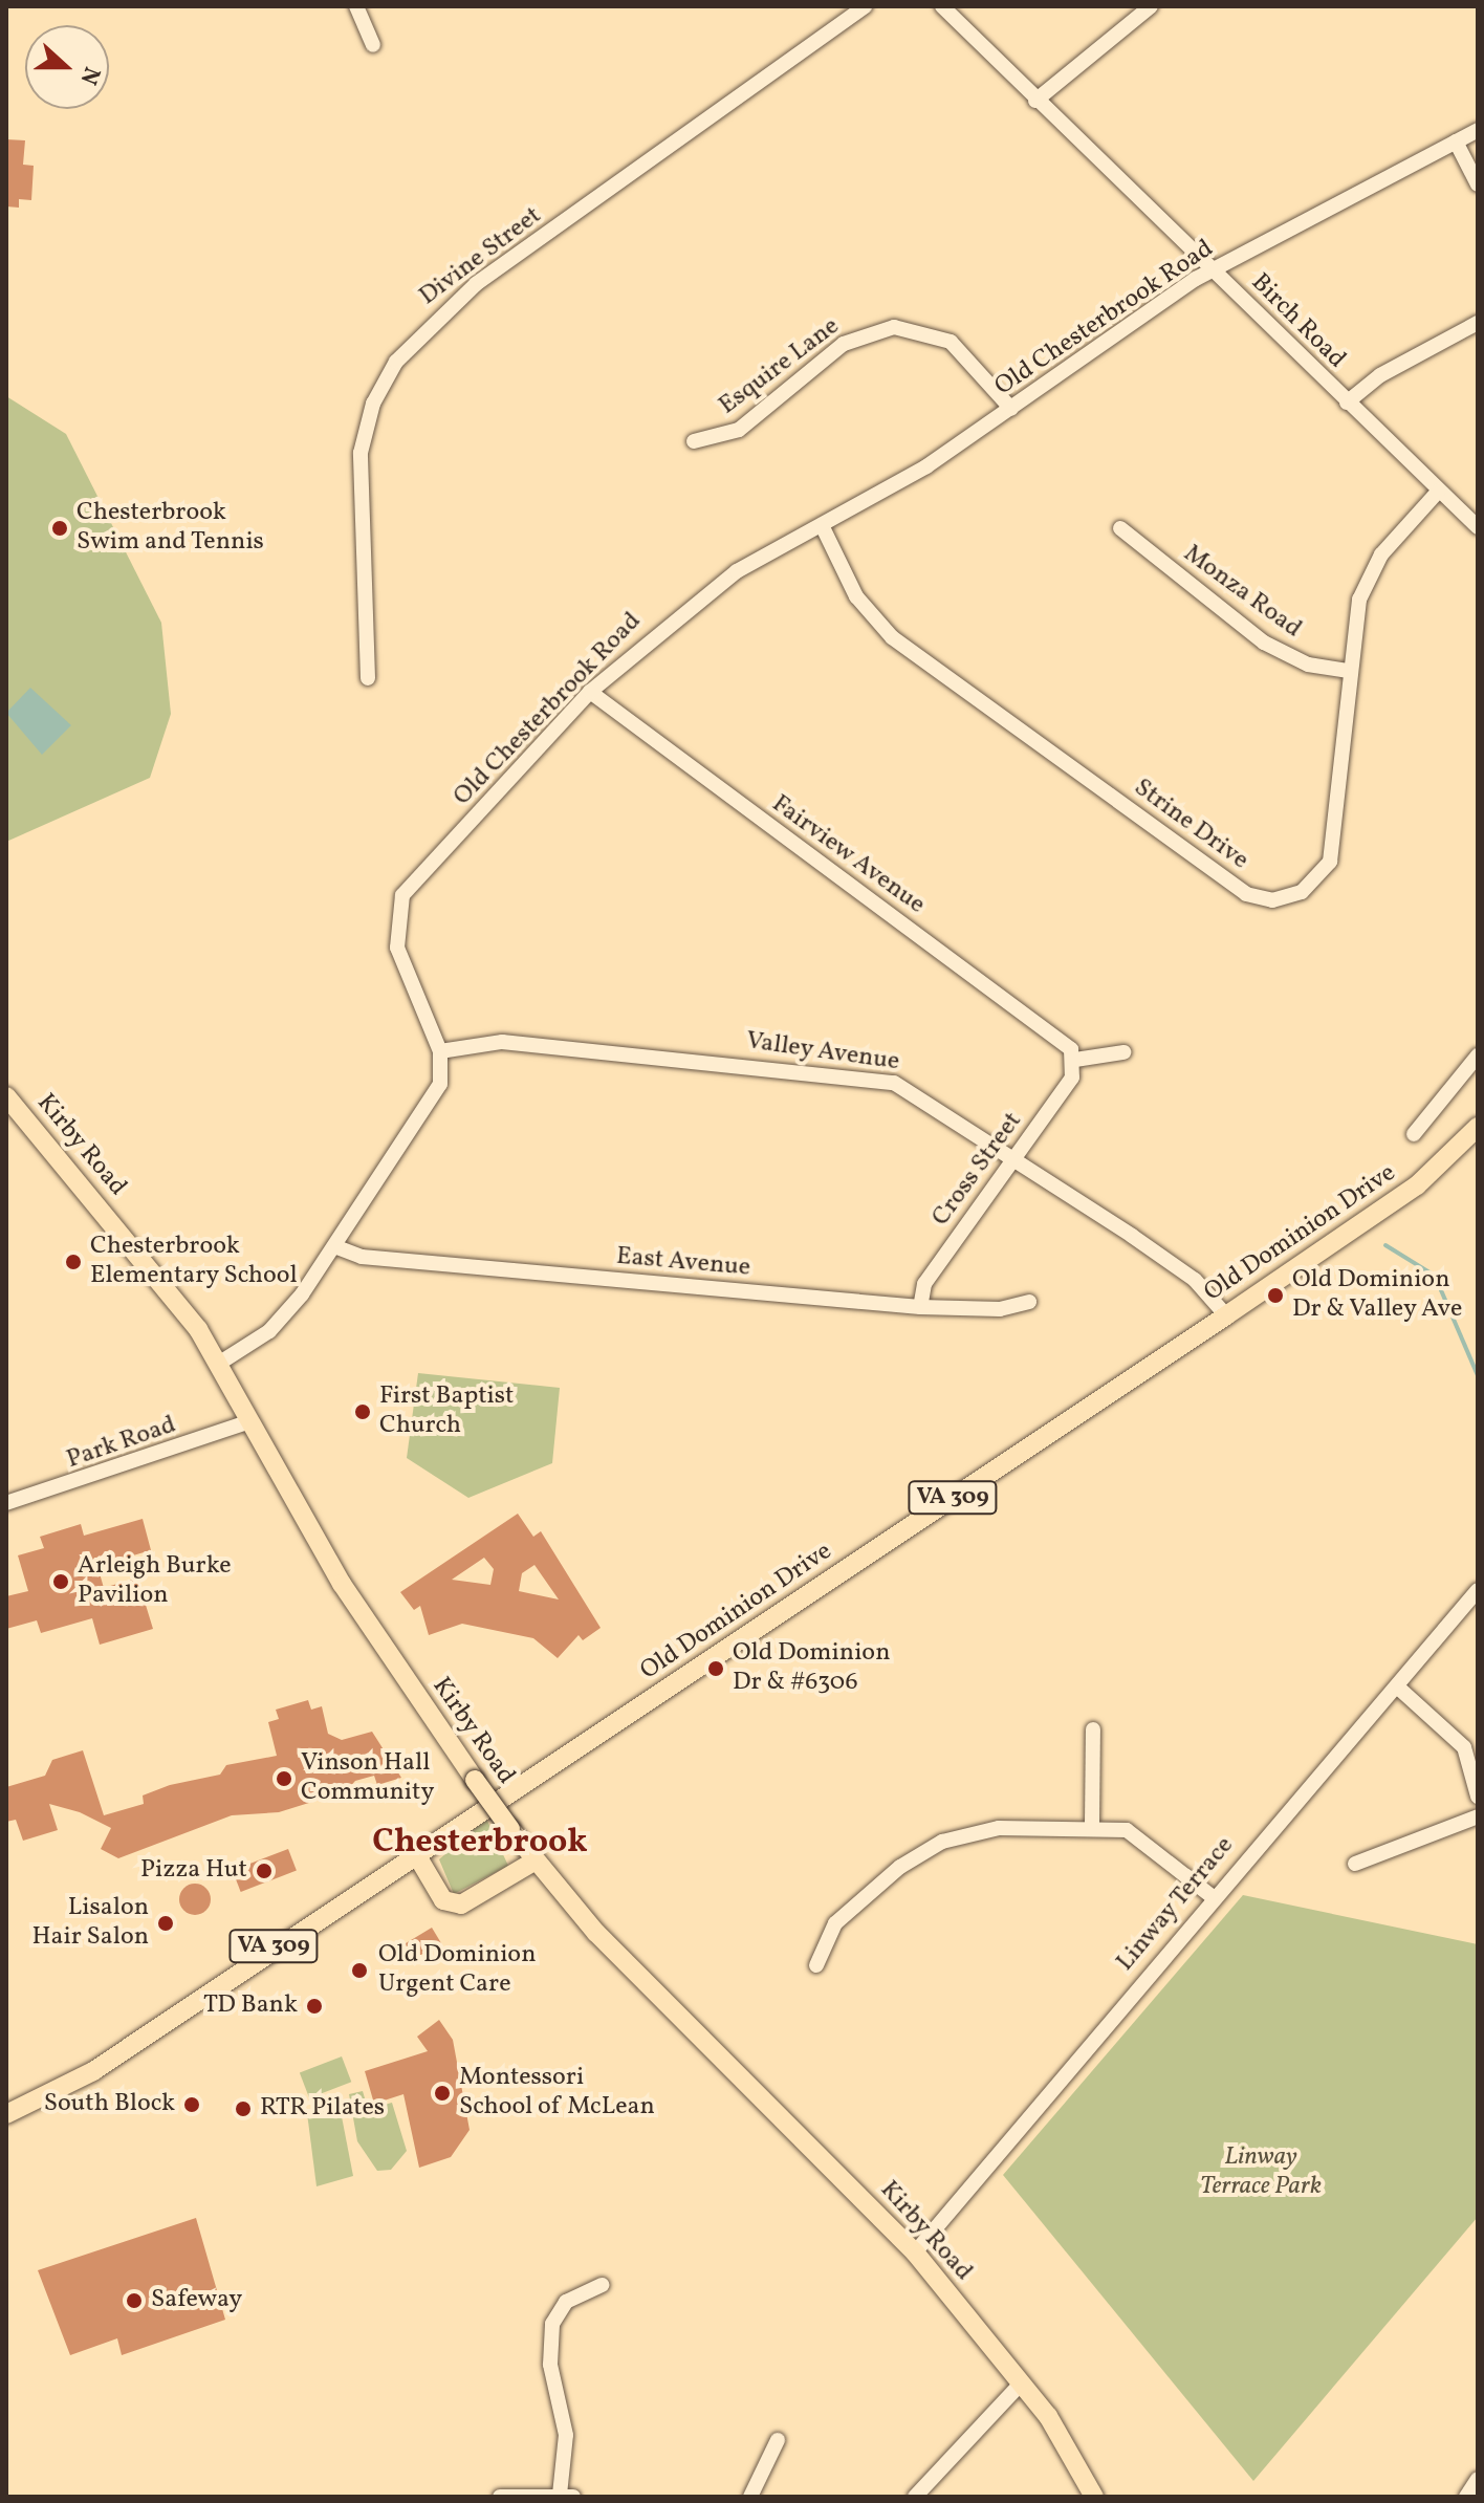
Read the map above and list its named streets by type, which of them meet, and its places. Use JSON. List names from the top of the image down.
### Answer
{
  "streets": {
    "main road": ["Kirby Road", "Old Dominion Drive", "VA 309"],
    "street": [
      "Divine Street",
      "Old Chesterbrook Road",
      "Birch Road",
      "Esquire Lane",
      "Monza Road",
      "Strine Drive",
      "Fairview Avenue",
      "Valley Avenue",
      "Cross Street",
      "East Avenue",
      "Park Road",
      "Linway Terrace"
    ]
  },
  "crossings": [
    ["Old Chesterbrook Road", "Birch Road"],
    ["Old Chesterbrook Road", "Esquire Lane"],
    ["Old Chesterbrook Road", "Strine Drive"],
    ["Old Chesterbrook Road", "Fairview Avenue"],
    ["Old Chesterbrook Road", "Valley Avenue"],
    ["Old Chesterbrook Road", "Kirby Road"],
    ["Old Chesterbrook Road", "East Avenue"],
    ["Birch Road", "Strine Drive"],
    ["Monza Road", "Strine Drive"],
    ["Fairview Avenue", "Cross Street"],
    ["Valley Avenue", "Cross Street"],
    ["Valley Avenue", "Old Dominion Drive"],
    ["Kirby Road", "Park Road"],
    ["Kirby Road", "Linway Terrace"],
    ["Cross Street", "East Avenue"]
  ],
  "districts": ["Chesterbrook"],
  "parks": ["Linway Terrace Park"],
  "places": [
    "Chesterbrook Swim and Tennis",
    "Chesterbrook Elementary School",
    "Old Dominion Dr & Valley Ave",
    "First Baptist Church",
    "Arleigh Burke Pavilion",
    "Old Dominion Dr & #6306",
    "Vinson Hall Community",
    "Pizza Hut",
    "Lisalon Hair Salon",
    "Old Dominion Urgent Care",
    "TD Bank",
    "Montessori School of McLean",
    "South Block",
    "RTR Pilates",
    "Safeway"
  ],
  "north": "right"
}
